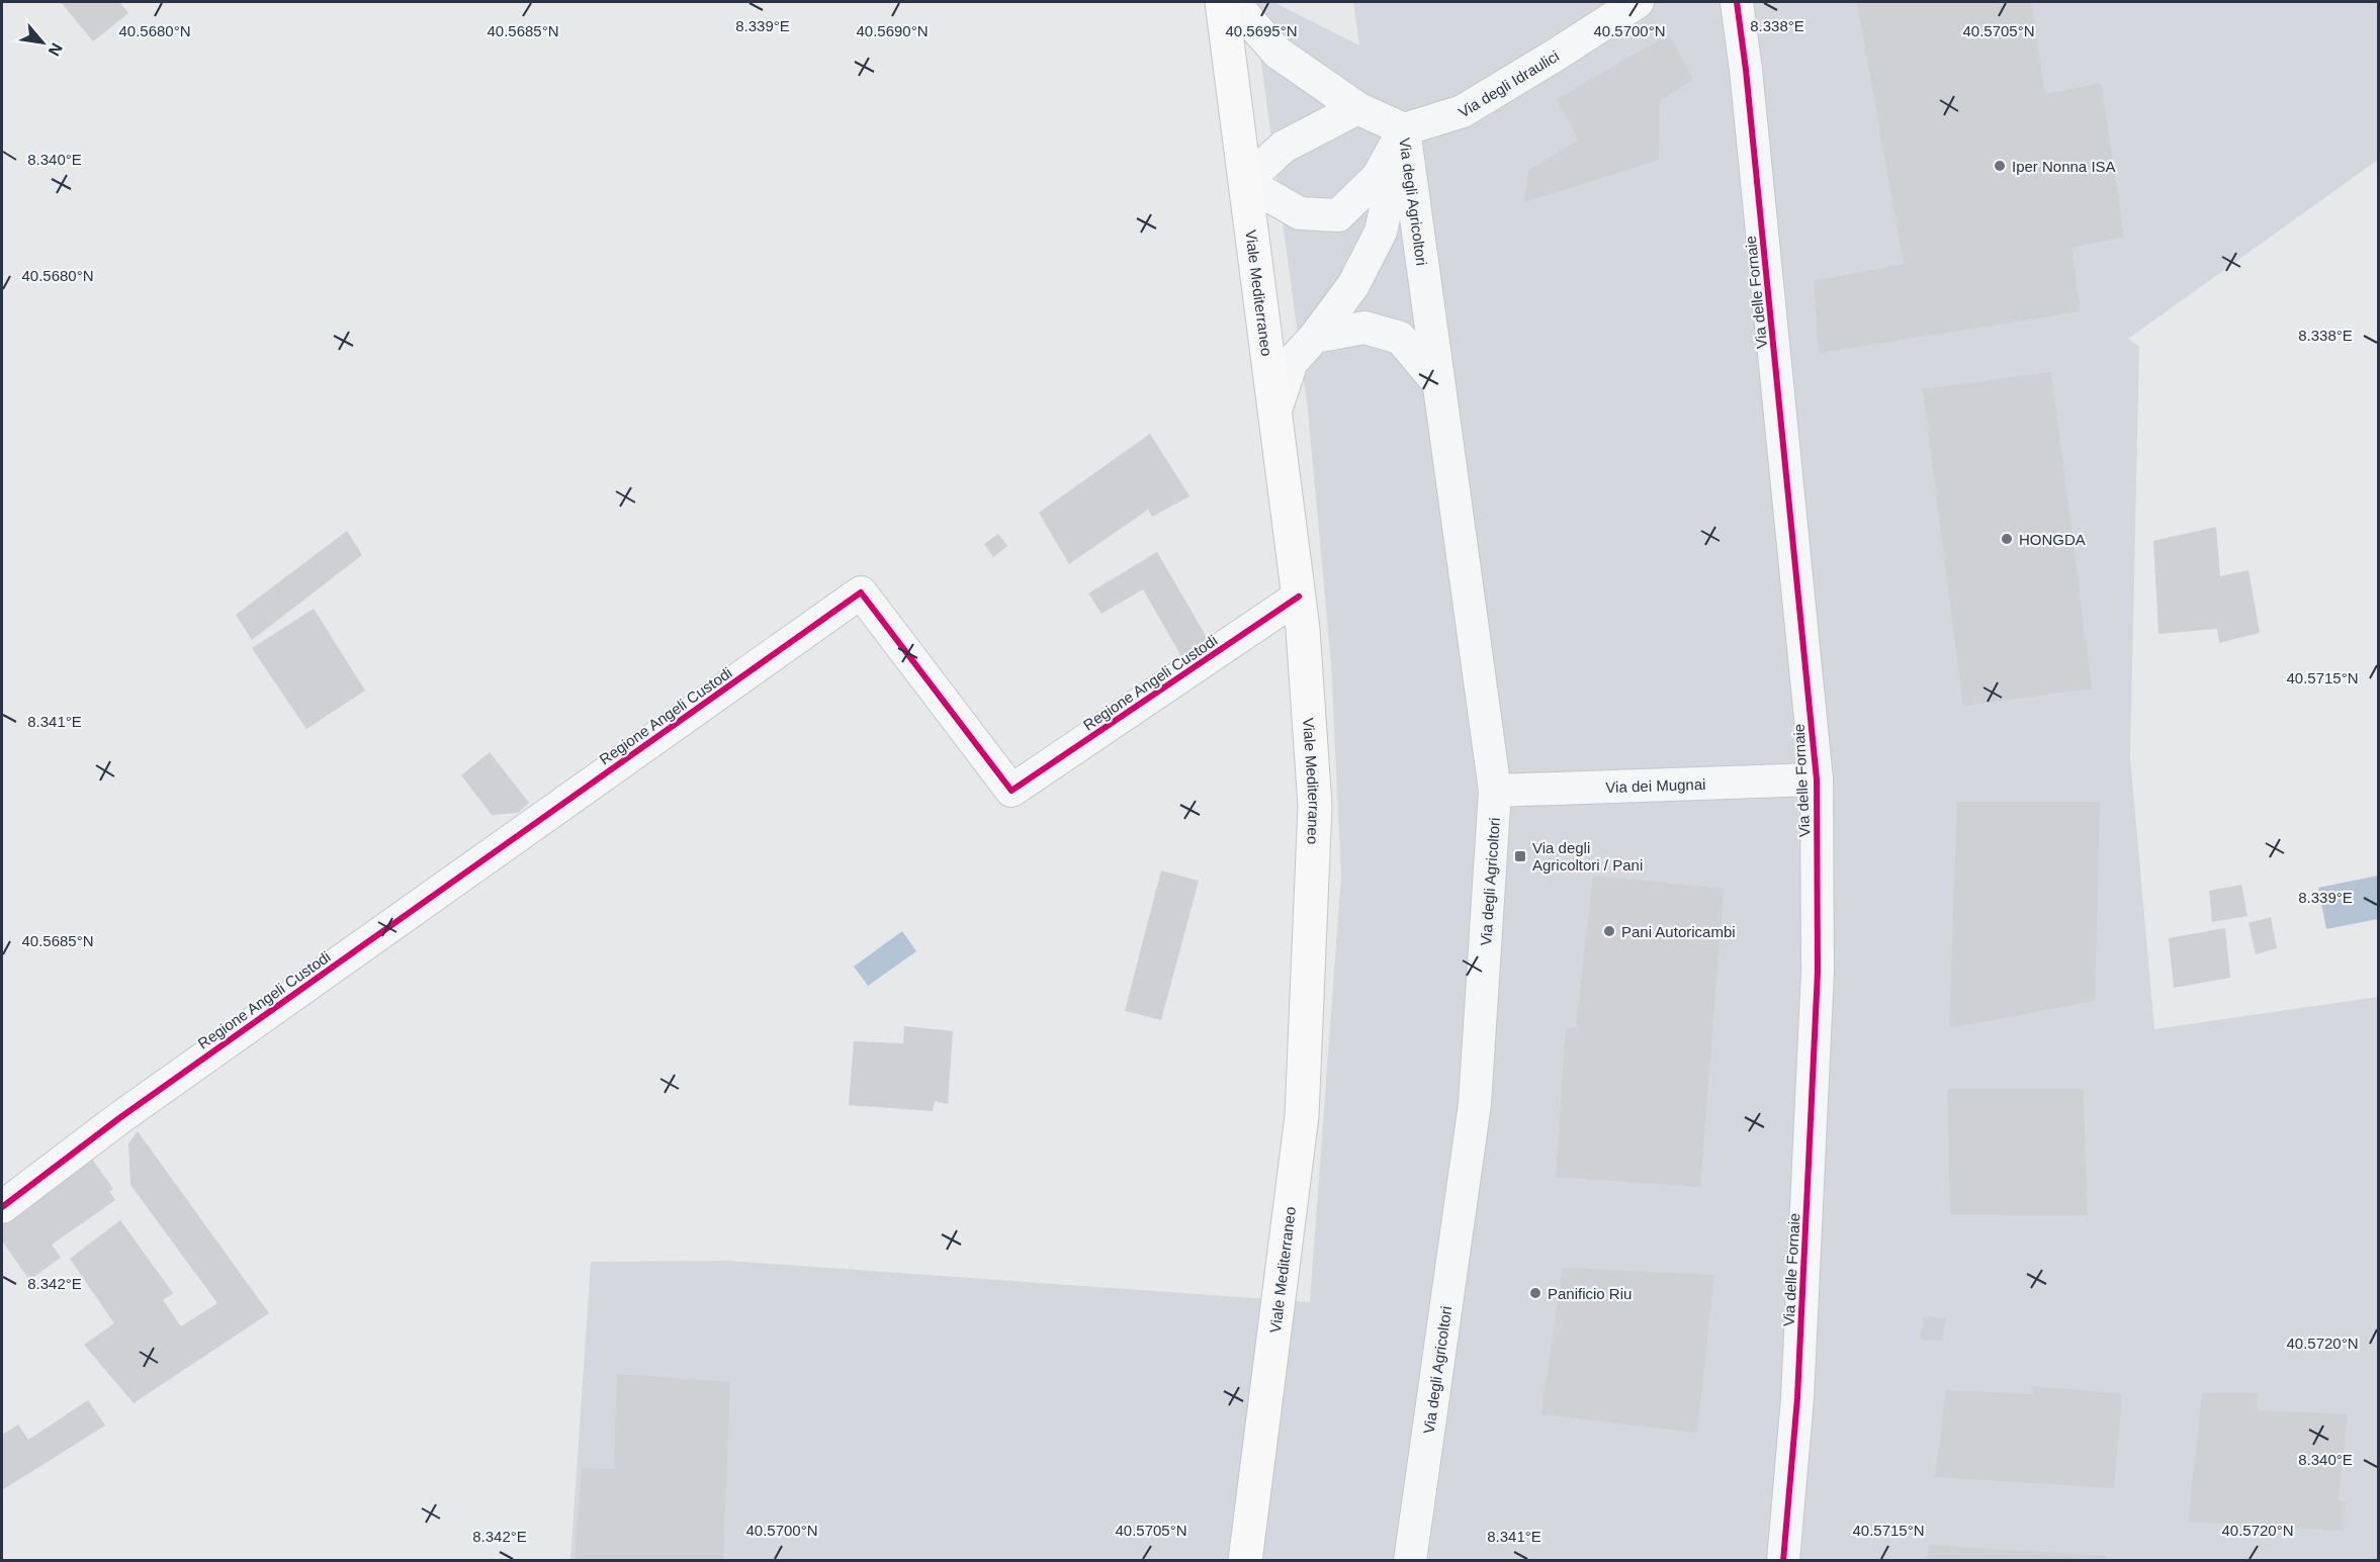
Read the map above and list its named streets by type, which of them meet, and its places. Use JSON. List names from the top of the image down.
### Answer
{
  "streets": {
    "main road": ["Viale Mediterraneo"],
    "street": [
      "Via degli Idraulici",
      "Via degli Agricoltori",
      "Via delle Fornaie",
      "Regione Angeli Custodi",
      "Via dei Mugnai"
    ]
  },
  "crossings": [
    ["Via degli Idraulici", "Via degli Agricoltori"],
    ["Via degli Agricoltori", "Via dei Mugnai"],
    ["Viale Mediterraneo", "Regione Angeli Custodi"],
    ["Via delle Fornaie", "Via dei Mugnai"]
  ],
  "places": {
    "other": [
      "Iper Nonna ISA",
      "HONGDA",
      "Pani Autoricambi",
      "Panificio Riu"
    ],
    "transit": ["Via degli Agricoltori / Pani"]
  },
  "north": "bottom right",
  "coordinates": [
    "8.339°E",
    "8.338°E",
    "40.5680°N",
    "40.5685°N",
    "40.5690°N",
    "40.5695°N",
    "40.5700°N",
    "40.5705°N",
    "8.340°E",
    "40.5715°N",
    "8.341°E",
    "8.342°E",
    "40.5720°N"
  ]
}
